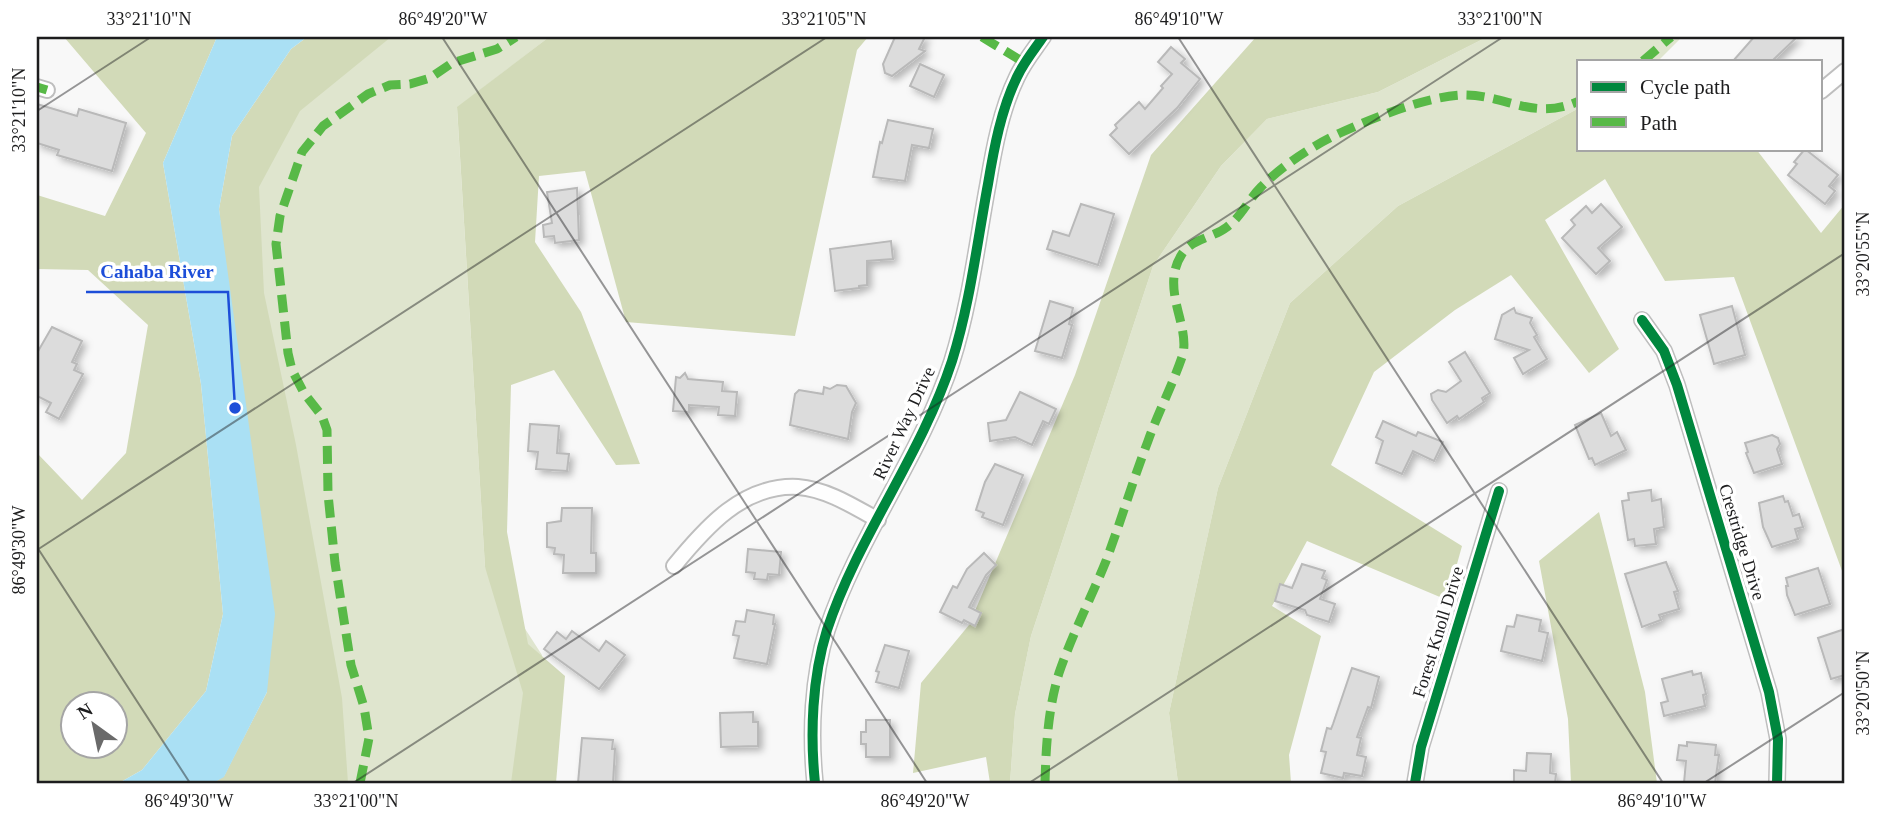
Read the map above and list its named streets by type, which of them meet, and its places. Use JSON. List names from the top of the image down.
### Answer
{
  "streets": {
    "street": ["River Way Drive", "Crestridge Drive", "Forest Knoll Drive"]
  },
  "places": ["Cahaba River"],
  "legend": ["Cycle path", "Path"],
  "north": "top left",
  "coordinates": [
    "33°21'10\"N",
    "86°49'20\"W",
    "33°21'05\"N",
    "86°49'10\"W",
    "33°21'00\"N",
    "33°20'55\"N",
    "86°49'30\"W",
    "33°20'50\"N"
  ]
}
